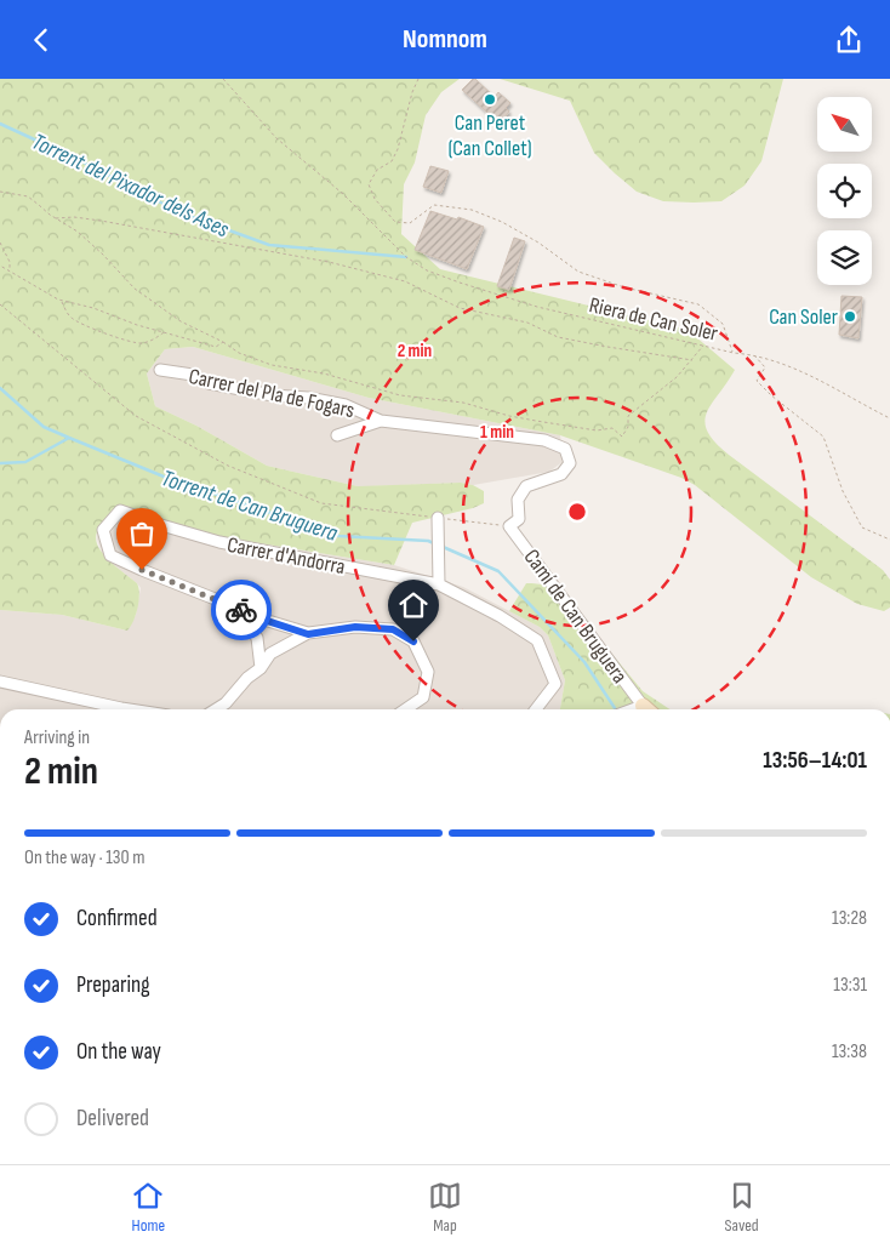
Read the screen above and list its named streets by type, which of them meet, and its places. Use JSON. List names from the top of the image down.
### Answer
{
  "streets": {
    "street": ["Carrer del Pla de Fogars", "Carrer d'Andorra", "Camí de Can Bruguera"],
    "path": ["Riera de Can Soler"]
  },
  "crossings": [
    ["Carrer del Pla de Fogars", "Camí de Can Bruguera"]
  ],
  "water": ["Torrent del Pixador dels Ases", "Torrent de Can Bruguera"],
  "places": ["Can Peret (Can Collet)", "Can Soler"],
  "north": "top left",
  "page": {
    "header": "Nomnom",
    "heading": ["2 min", "Arriving in", "13:56–14:01"],
    "bar": "On the way · 130 m",
    "list": [
      ["Confirmed", "13:28"],
      ["Preparing", "13:31"],
      ["On the way", "13:38"],
      "Delivered"
    ],
    "tabs": ["Home", "Map", "Saved"]
  },
  "rings": ["2 min", "1 min"]
}
